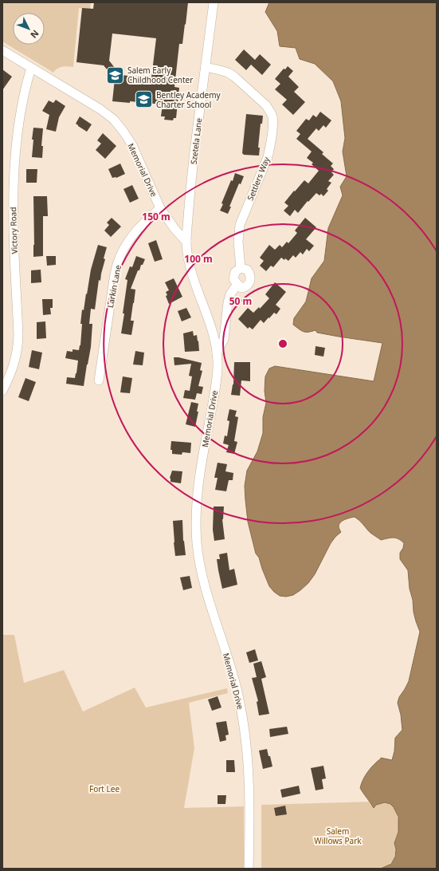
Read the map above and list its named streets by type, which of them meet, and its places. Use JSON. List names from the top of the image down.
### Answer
{
  "streets": {
    "street": [
      "Szetela Lane",
      "Memorial Drive",
      "Settlers Way",
      "Victory Road",
      "Larkin Lane"
    ]
  },
  "crossings": [
    ["Szetela Lane", "Memorial Drive"],
    ["Szetela Lane", "Settlers Way"],
    ["Memorial Drive", "Victory Road"],
    ["Memorial Drive", "Larkin Lane"]
  ],
  "parks": ["Fort Lee", "Salem Willows Park"],
  "places": {
    "school or university": ["Salem Early Childhood Center", "Bentley Academy Charter School"]
  },
  "north": "bottom right",
  "rings": ["150 m", "100 m", "50 m"]
}
